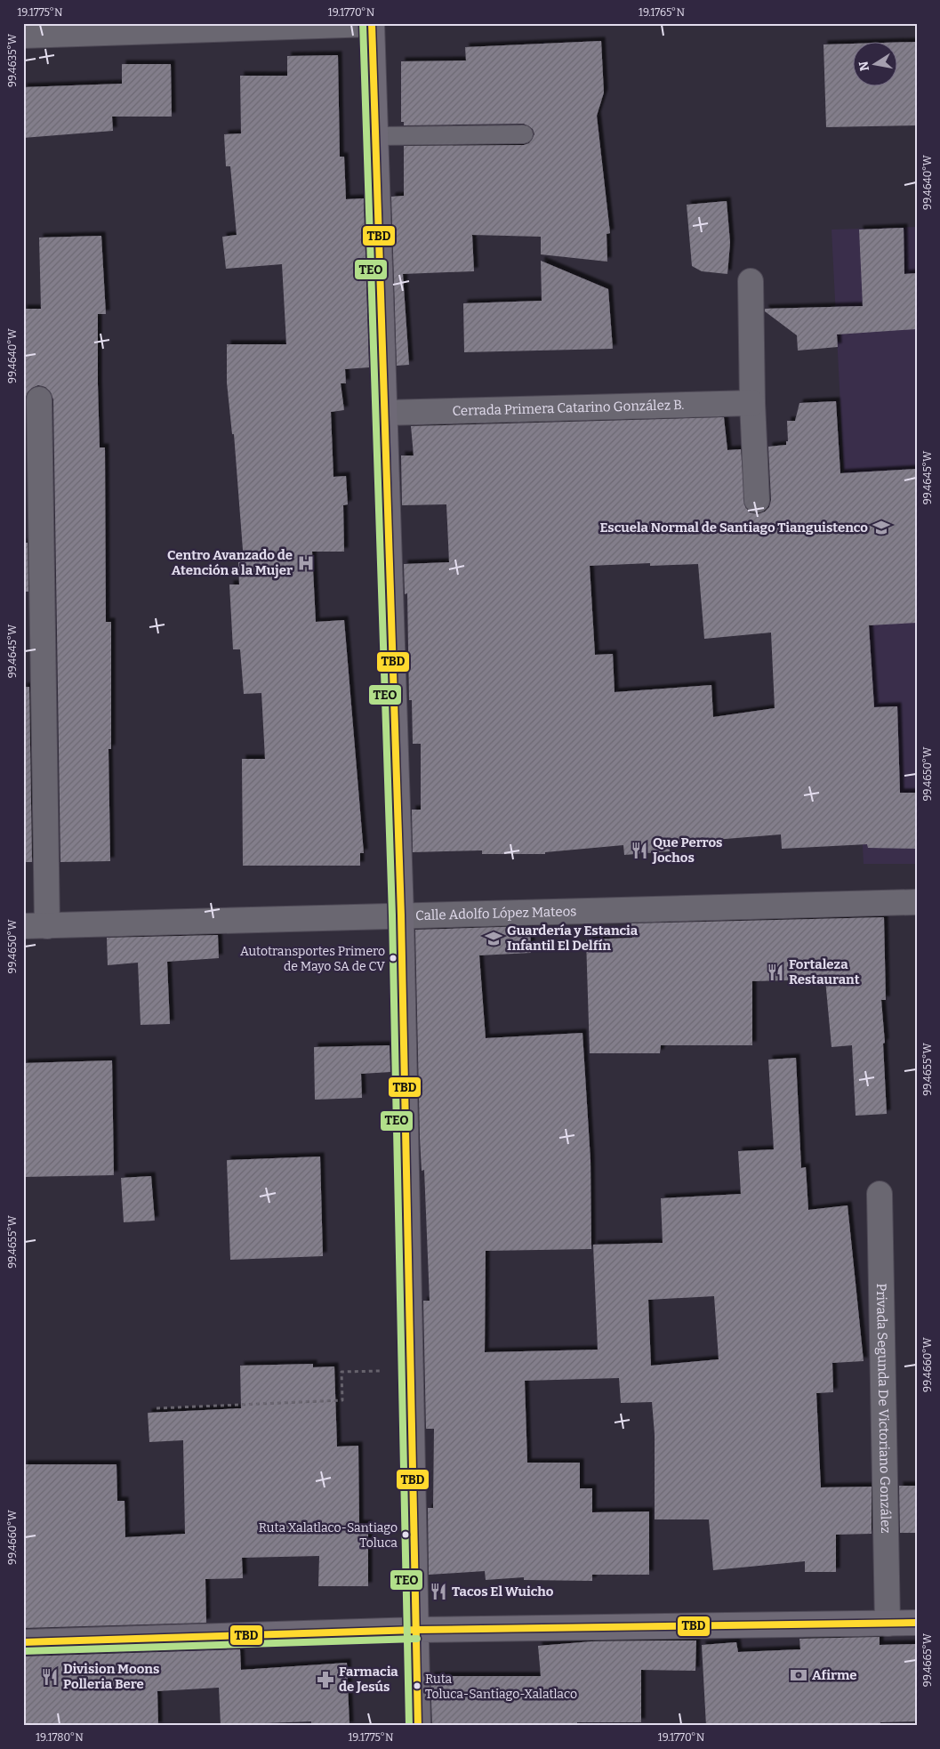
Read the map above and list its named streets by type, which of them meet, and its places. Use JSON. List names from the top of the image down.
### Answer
{
  "streets": {
    "street": ["Cerrada Primera Catarino González B.", "Calle Adolfo López Mateos", "Privada Segunda De Victoriano González"]
  },
  "places": {
    "school or university": ["Escuela Normal de Santiago Tianguistenco", "Guardería y Estancia Infantil El Delfín"],
    "hospital": ["Centro Avanzado de Atención a la Mujer"],
    "restaurant": [
      "Que Perros Jochos",
      "Fortaleza Restaurant",
      "Tacos El Wuicho",
      "Division Moons Polleria Bere"
    ],
    "other": ["Autotransportes Primero de Mayo SA de CV", "Ruta Xalatlaco-Santiago Toluca", "Ruta Toluca-Santiago-Xalatlaco"],
    "bank": ["Afirme"],
    "pharmacy": ["Farmacia de Jesús"]
  },
  "lines": ["transit line TBD", "transit line TEO"],
  "north": "left",
  "coordinates": [
    "19.1775°N",
    "19.1770°N",
    "19.1765°N",
    "99.4635°W",
    "99.4640°W",
    "99.4645°W",
    "99.4650°W",
    "99.4655°W",
    "99.4660°W",
    "99.4665°W",
    "19.1780°N"
  ]
}
